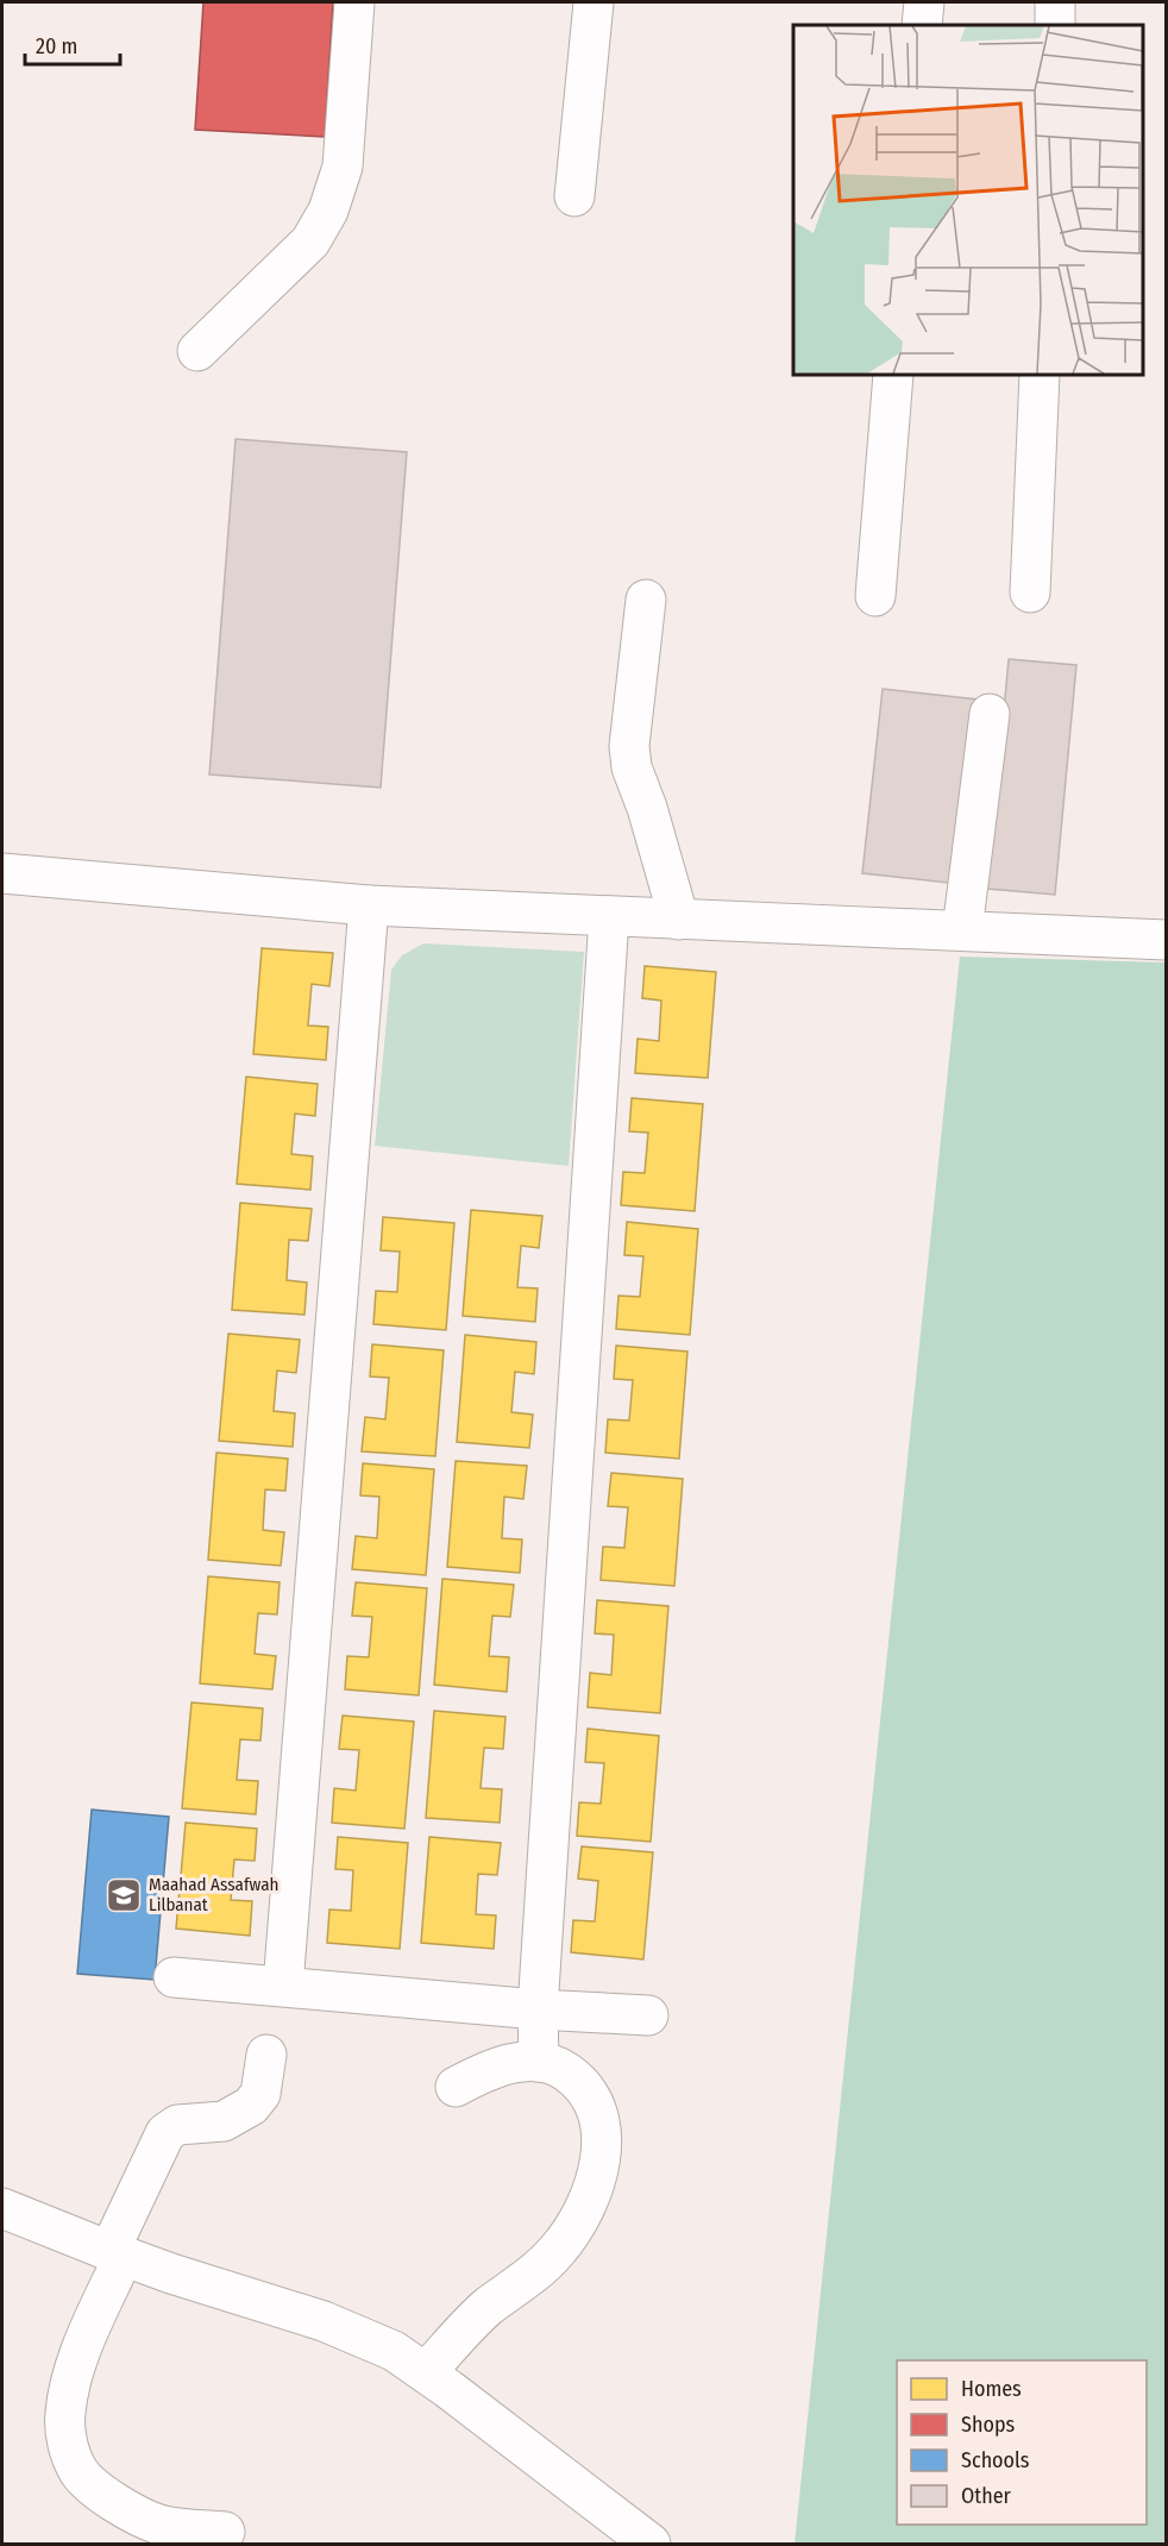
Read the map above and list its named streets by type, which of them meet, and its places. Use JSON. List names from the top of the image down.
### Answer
{
  "places": {
    "school or university": ["Maahad Assafwah Lilbanat"]
  },
  "legend": [
    "Homes",
    "Shops",
    "Schools",
    "Other"
  ],
  "scale_bar": "20 m"
}
